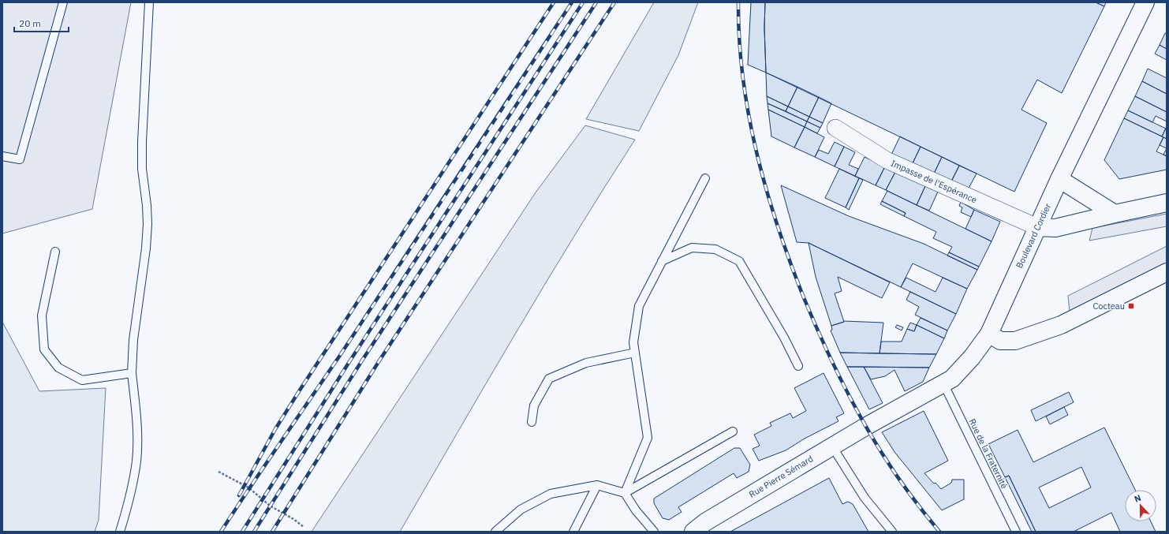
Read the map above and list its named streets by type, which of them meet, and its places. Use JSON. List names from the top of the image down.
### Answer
{
  "streets": {
    "main road": ["Boulevard Cordier", "Rue Pierre Sémard"],
    "street": ["Impasse de l'Espérance"],
    "lane": ["Rue de la Fraternité"]
  },
  "crossings": [
    ["Impasse de l'Espérance", "Boulevard Cordier"],
    ["Boulevard Cordier", "Rue de la Fraternité"],
    ["Boulevard Cordier", "Rue Pierre Sémard"]
  ],
  "places": {
    "transit": ["Cocteau"]
  },
  "scale_bar": "20 m",
  "north": "top"
}
